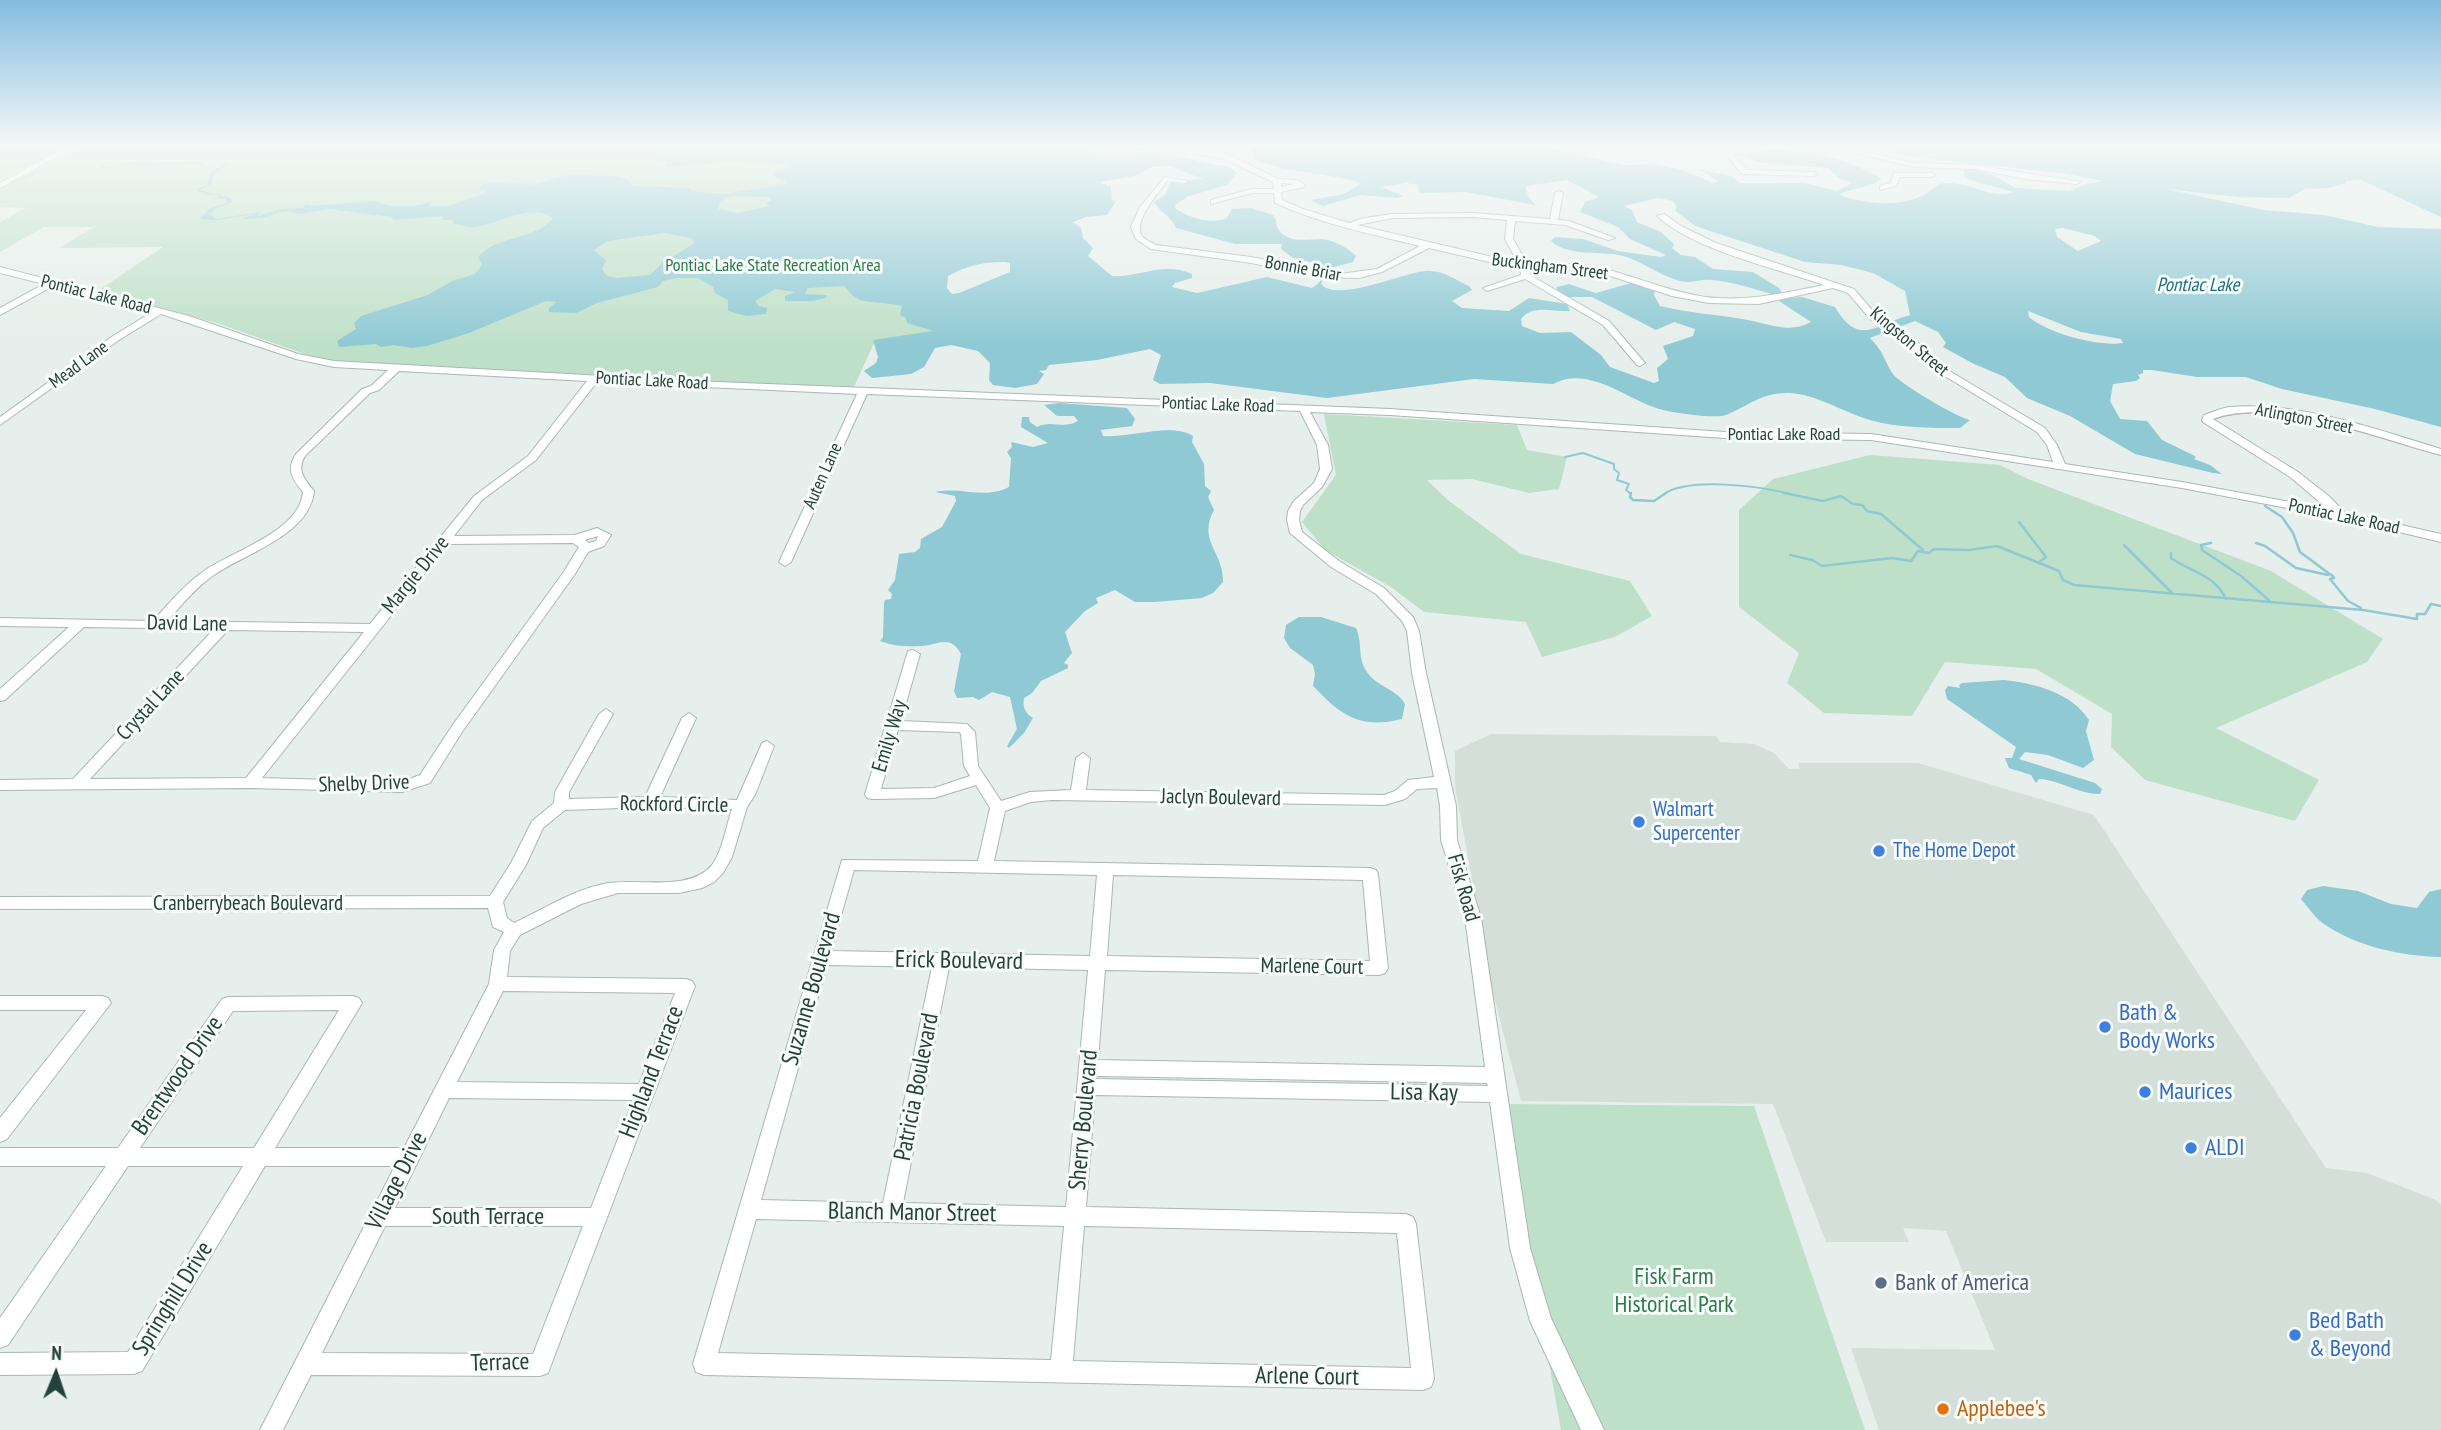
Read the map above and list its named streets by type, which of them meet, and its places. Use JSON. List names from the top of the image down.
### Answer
{
  "streets": {
    "street": [
      "Buckingham Street",
      "Bonnie Briar",
      "Pontiac Lake Road",
      "Kingston Street",
      "Mead Lane",
      "Arlington Street",
      "Auten Lane",
      "Margie Drive",
      "David Lane",
      "Crystal Lane",
      "Emily Way",
      "Shelby Drive",
      "Jaclyn Boulevard",
      "Rockford Circle",
      "Fisk Road",
      "Cranberrybeach Boulevard",
      "Erick Boulevard",
      "Marlene Court",
      "Suzanne Boulevard",
      "Highland Terrace",
      "Brentwood Drive",
      "Patricia Boulevard",
      "Lisa Kay",
      "Sherry Boulevard",
      "Village Drive",
      "Blanch Manor Street",
      "South Terrace",
      "Springhill Drive",
      "Terrace",
      "Arlene Court"
    ]
  },
  "crossings": [
    ["Buckingham Street", "Bonnie Briar"],
    ["Buckingham Street", "Kingston Street"],
    ["Pontiac Lake Road", "Kingston Street"],
    ["Pontiac Lake Road", "Mead Lane"],
    ["Pontiac Lake Road", "Arlington Street"],
    ["Pontiac Lake Road", "Auten Lane"],
    ["Pontiac Lake Road", "Margie Drive"],
    ["Pontiac Lake Road", "Fisk Road"],
    ["Margie Drive", "David Lane"],
    ["Margie Drive", "Shelby Drive"],
    ["David Lane", "Crystal Lane"],
    ["Crystal Lane", "Shelby Drive"],
    ["Jaclyn Boulevard", "Fisk Road"],
    ["Rockford Circle", "Village Drive"],
    ["Fisk Road", "Lisa Kay"],
    ["Erick Boulevard", "Marlene Court"],
    ["Erick Boulevard", "Suzanne Boulevard"],
    ["Erick Boulevard", "Patricia Boulevard"],
    ["Erick Boulevard", "Sherry Boulevard"],
    ["Marlene Court", "Suzanne Boulevard"],
    ["Marlene Court", "Sherry Boulevard"],
    ["Suzanne Boulevard", "Sherry Boulevard"],
    ["Suzanne Boulevard", "Blanch Manor Street"],
    ["Suzanne Boulevard", "Arlene Court"],
    ["Highland Terrace", "Village Drive"],
    ["Highland Terrace", "South Terrace"],
    ["Highland Terrace", "Terrace"],
    ["Brentwood Drive", "Springhill Drive"],
    ["Patricia Boulevard", "Blanch Manor Street"],
    ["Lisa Kay", "Sherry Boulevard"],
    ["Sherry Boulevard", "Blanch Manor Street"],
    ["Sherry Boulevard", "Arlene Court"],
    ["Village Drive", "South Terrace"],
    ["Village Drive", "Terrace"],
    ["Blanch Manor Street", "Arlene Court"],
    ["South Terrace", "Terrace"]
  ],
  "water": ["Pontiac Lake"],
  "parks": ["Pontiac Lake State Recreation Area", "Fisk Farm Historical Park"],
  "places": [
    "Walmart Supercenter",
    "The Home Depot",
    "Bath & Body Works",
    "Maurices",
    "ALDI",
    "Bank of America",
    "Bed Bath & Beyond",
    "Applebee's"
  ],
  "north": "top"
}
